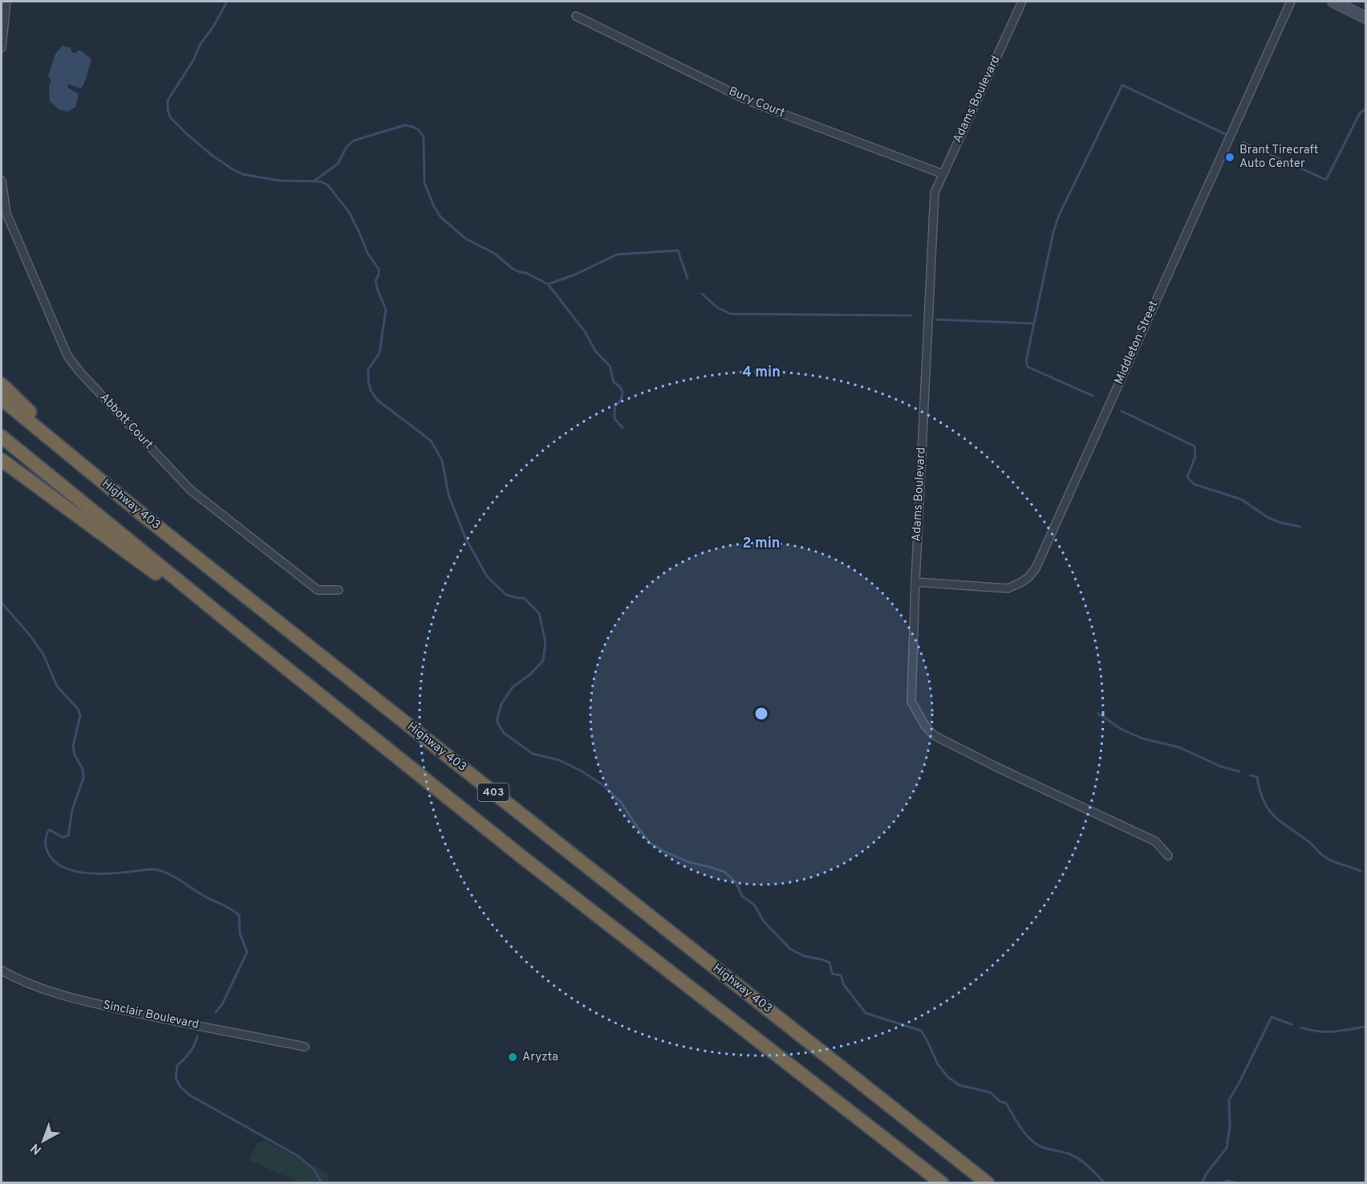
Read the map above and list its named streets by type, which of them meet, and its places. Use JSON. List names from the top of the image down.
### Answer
{
  "streets": {
    "highway": ["Highway 403", "403"],
    "street": [
      "Adams Boulevard",
      "Bury Court",
      "Middleton Street",
      "Abbott Court",
      "Sinclair Boulevard"
    ]
  },
  "crossings": [
    ["Adams Boulevard", "Bury Court"],
    ["Adams Boulevard", "Middleton Street"]
  ],
  "places": ["Brant Tirecraft Auto Center", "Aryzta"],
  "north": "bottom left",
  "rings": ["4 min", "2 min"]
}
